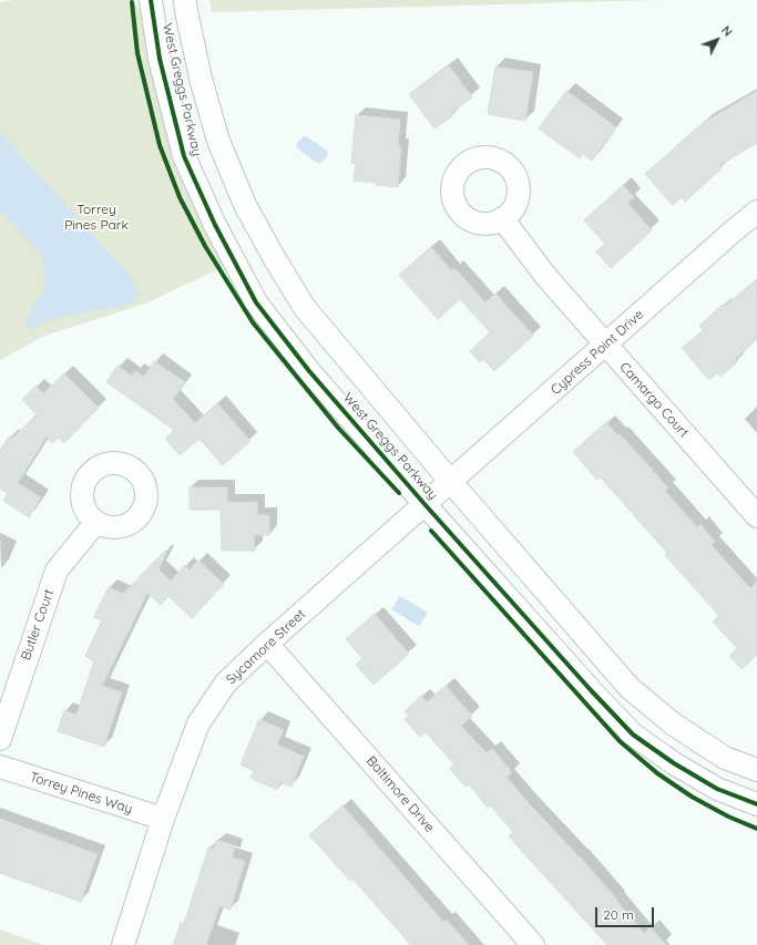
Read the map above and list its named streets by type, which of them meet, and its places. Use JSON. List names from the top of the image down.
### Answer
{
  "streets": {
    "street": [
      "West Greggs Parkway",
      "Cypress Point Drive",
      "Camargo Court",
      "Butler Court",
      "Sycamore Street",
      "Torrey Pines Way",
      "Baltimore Drive"
    ]
  },
  "crossings": [
    ["West Greggs Parkway", "Cypress Point Drive"],
    ["West Greggs Parkway", "Sycamore Street"],
    ["Cypress Point Drive", "Camargo Court"],
    ["Cypress Point Drive", "Sycamore Street"],
    ["Sycamore Street", "Torrey Pines Way"],
    ["Sycamore Street", "Baltimore Drive"]
  ],
  "parks": ["Torrey Pines Park"],
  "scale_bar": "20 m",
  "north": "top right"
}
